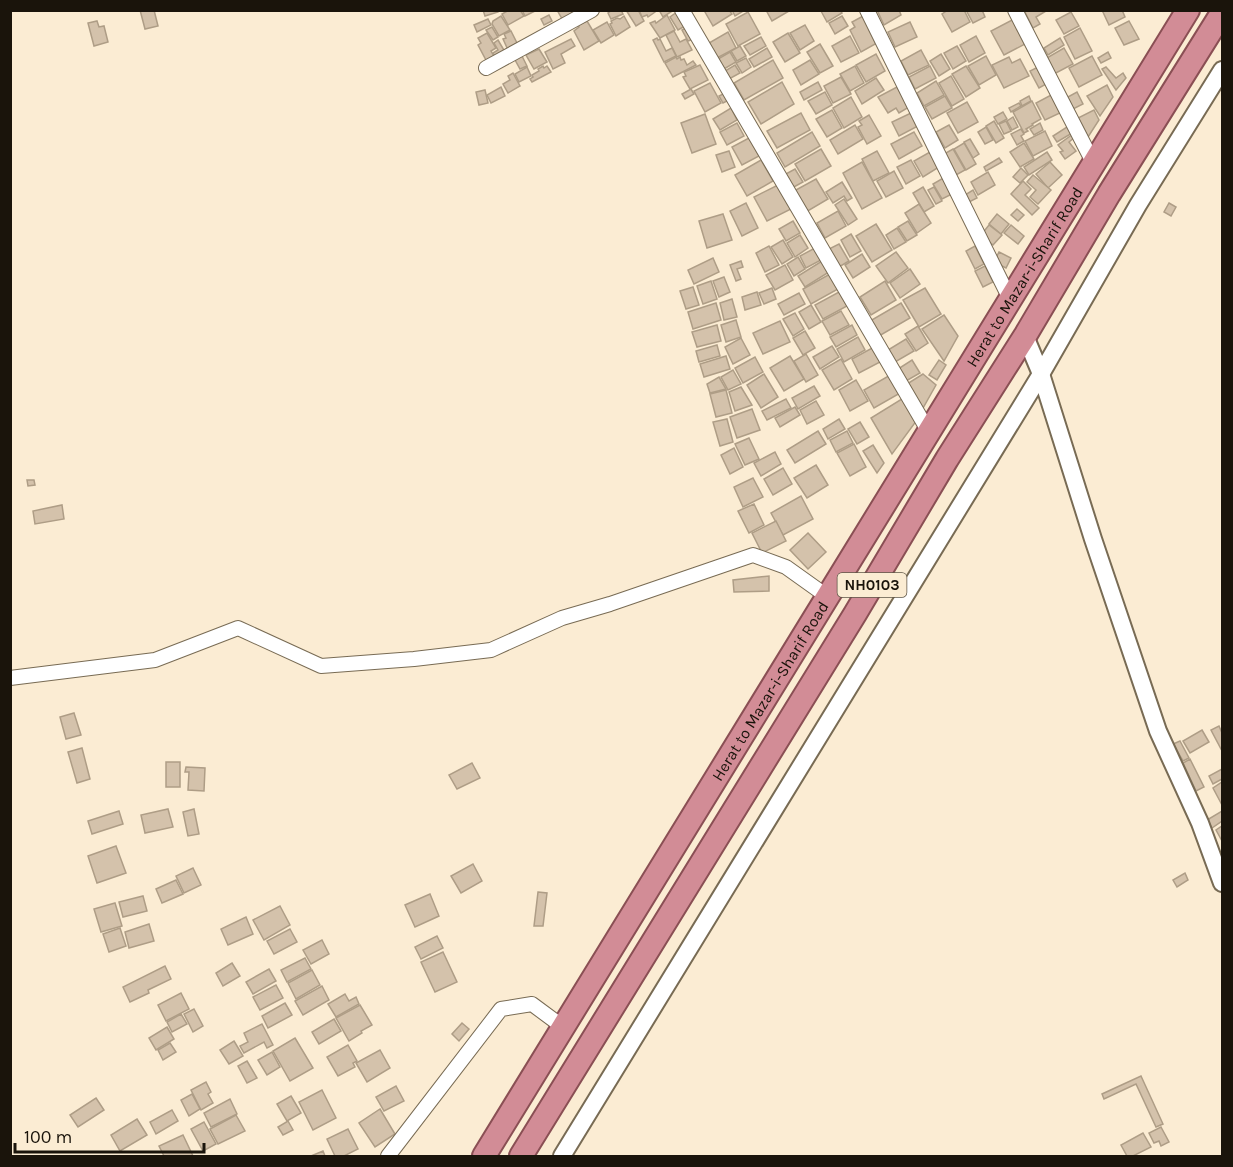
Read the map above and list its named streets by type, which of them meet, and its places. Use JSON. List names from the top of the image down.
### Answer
{
  "streets": {
    "highway": ["Herat to Mazar-i-Sharif Road", "NH0103"]
  },
  "scale_bar": "100 m"
}
